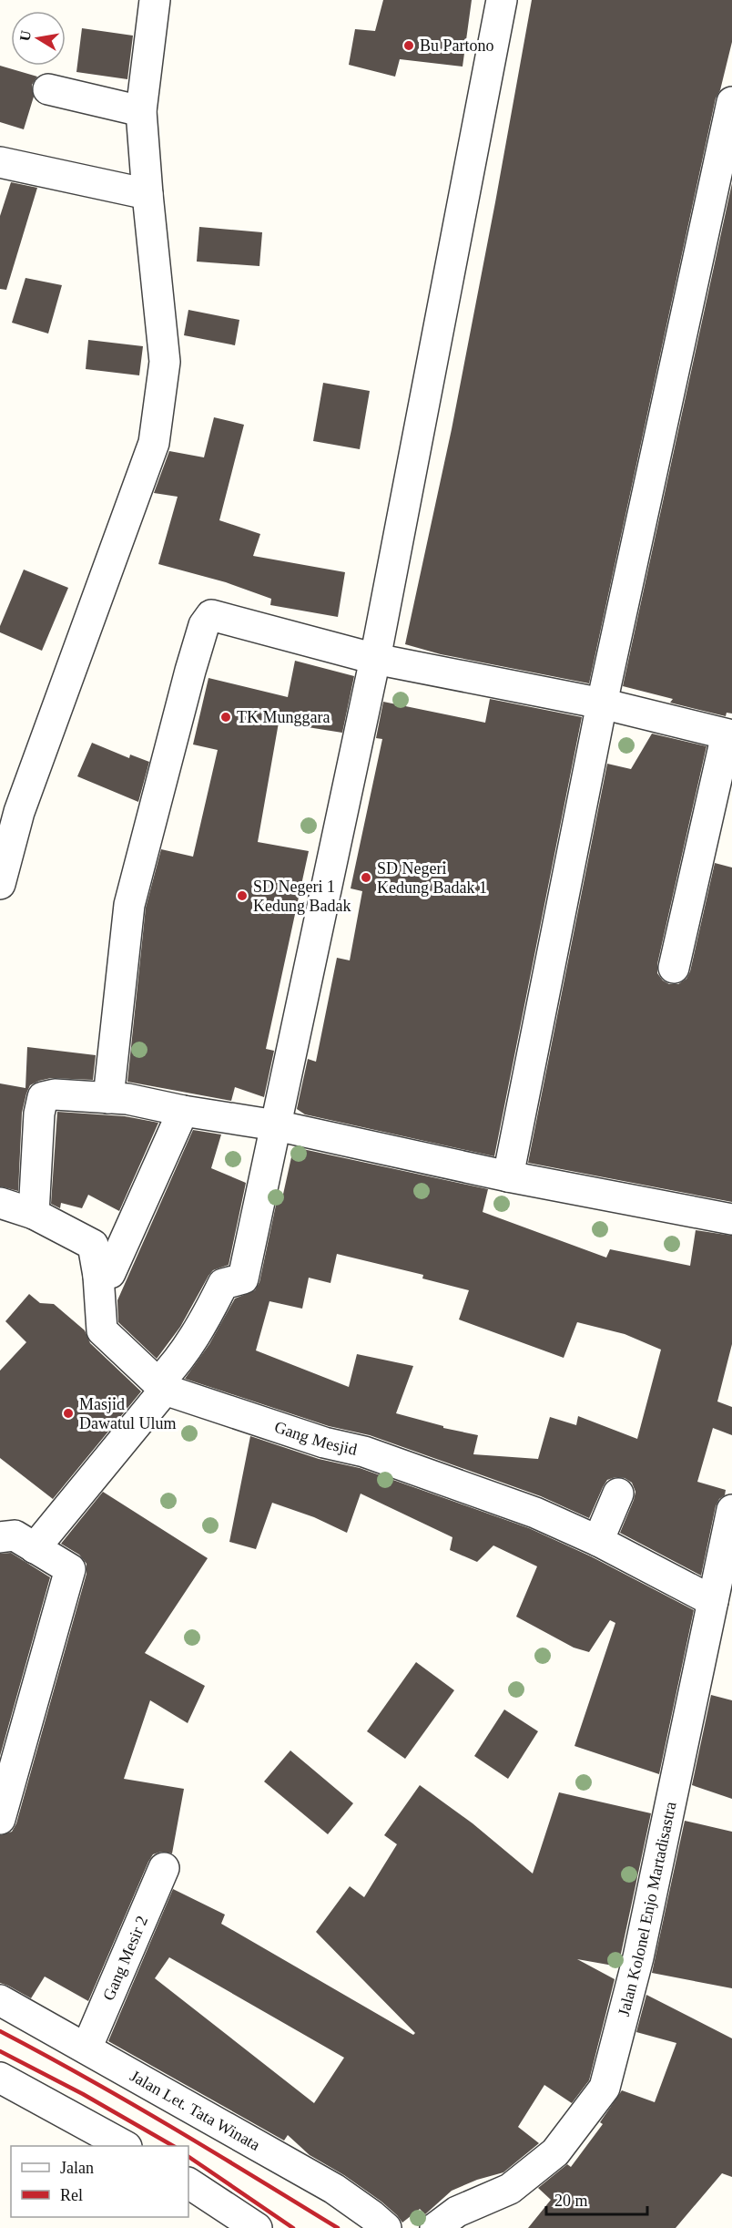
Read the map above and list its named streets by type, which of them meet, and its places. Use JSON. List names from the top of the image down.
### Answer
{
  "streets": {
    "street": [
      "Gang Mesjid",
      "Jalan Kolonel Enjo Martadisastra",
      "Gang Mesir 2",
      "Jalan Let. Tata Winata"
    ]
  },
  "crossings": [
    ["Gang Mesjid", "Jalan Kolonel Enjo Martadisastra"],
    ["Gang Mesir 2", "Jalan Let. Tata Winata"]
  ],
  "places": [
    "Bu Partono",
    "TK Munggara",
    "SD Negeri Kedung Badak 1",
    "SD Negeri 1 Kedung Badak",
    "Masjid Dawatul Ulum"
  ],
  "legend": ["Jalan", "Rel"],
  "scale_bar": "20 m",
  "north": "left"
}
